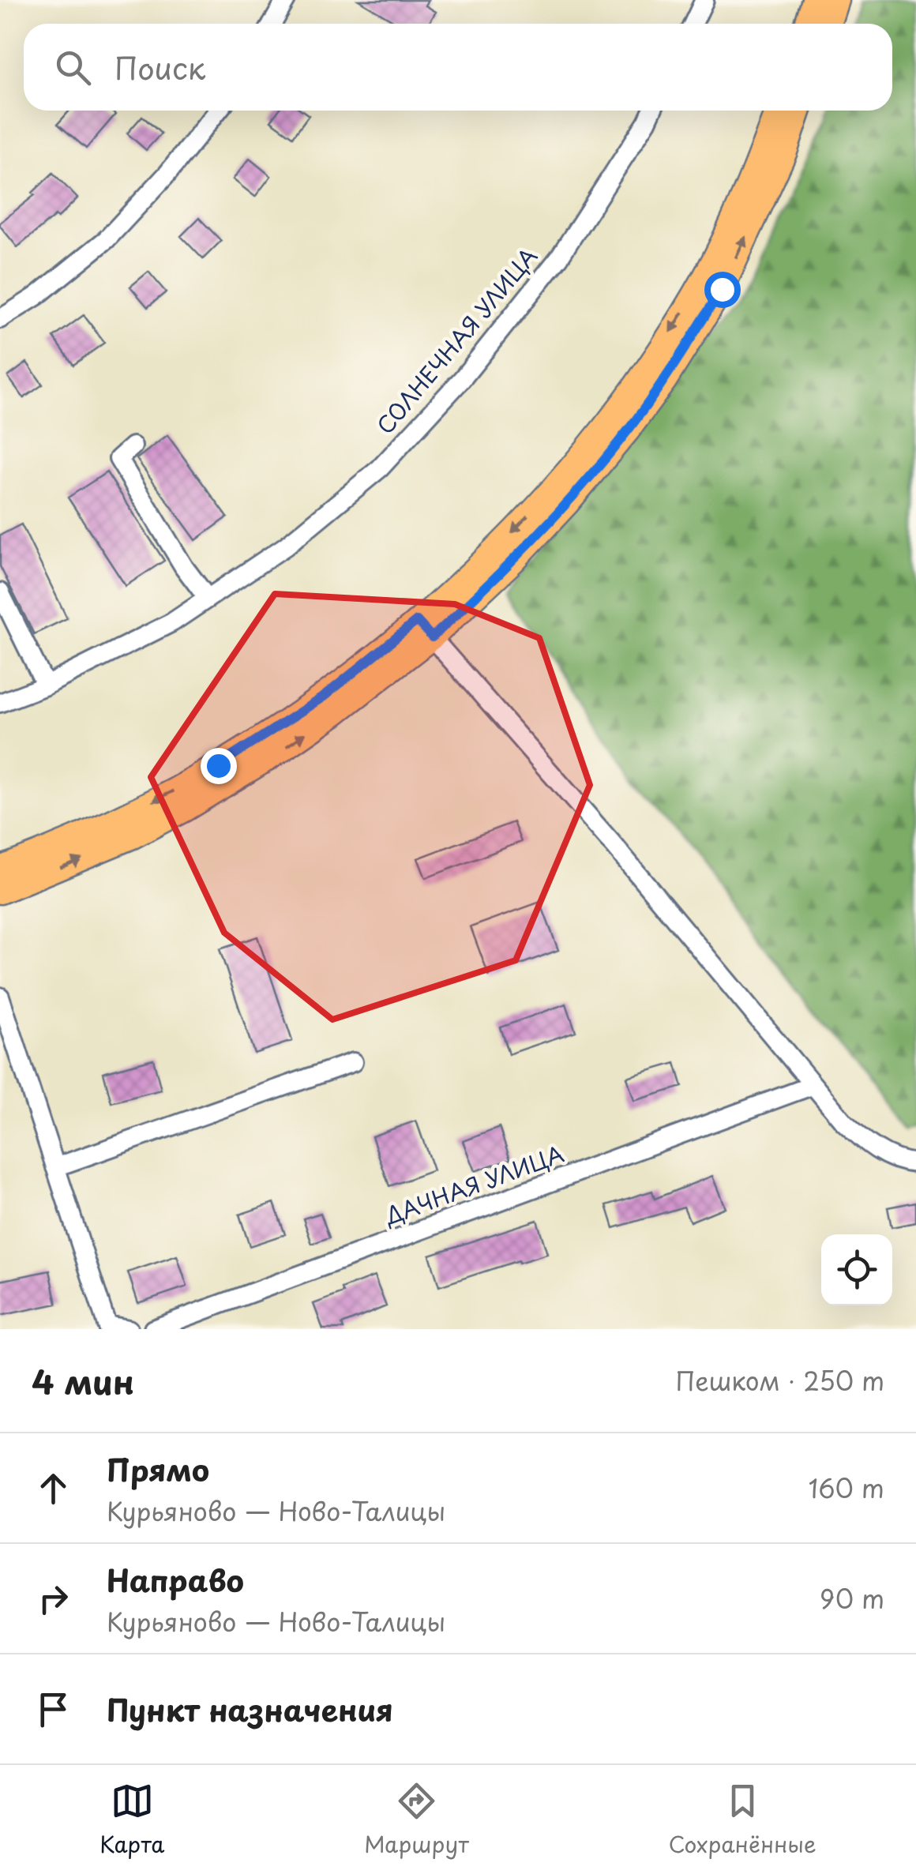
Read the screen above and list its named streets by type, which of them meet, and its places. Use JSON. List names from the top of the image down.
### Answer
{
  "streets": {
    "street": ["СОЛНЕЧНАЯ УЛИЦА", "ДАЧНАЯ УЛИЦА"]
  },
  "page": {
    "search": "Поиск",
    "heading": ["4 мин", "Пешком · 250 m"],
    "list": [
      ["Прямо", "Курьяново — Ново-Талицы", "160 m"],
      ["Направо", "Курьяново — Ново-Талицы", "90 m"],
      "Пункт назначения"
    ],
    "nav": ["Карта", "Маршрут", "Сохранённые"]
  }
}
